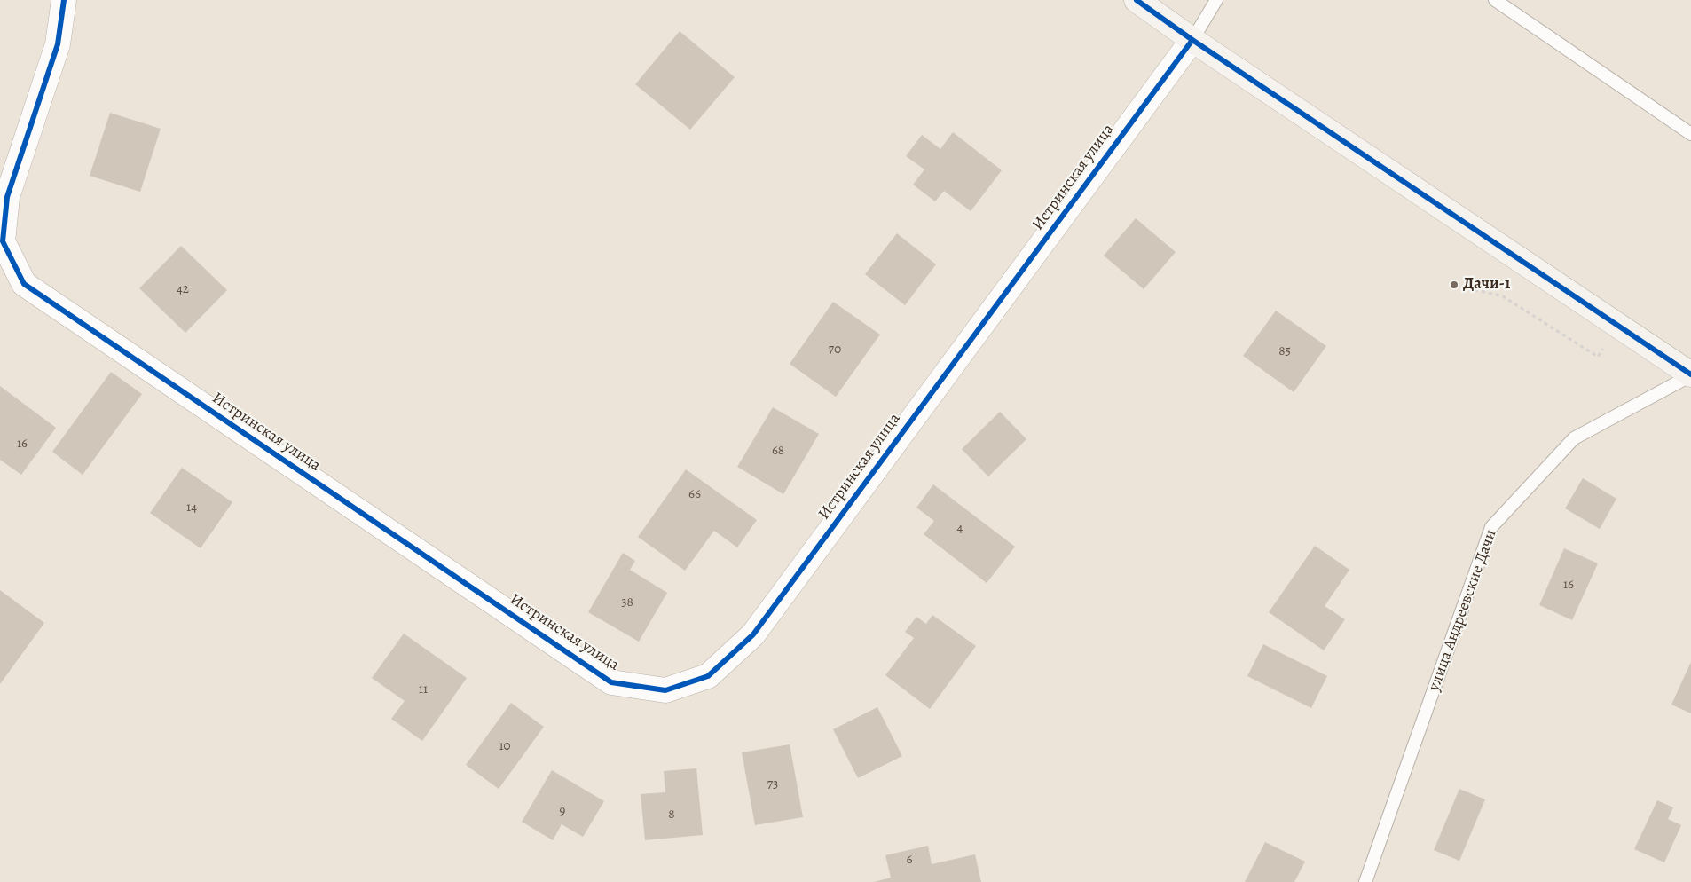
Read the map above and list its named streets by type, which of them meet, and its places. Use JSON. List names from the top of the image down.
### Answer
{
  "streets": {
    "street": ["Истринская улица"],
    "lane": ["улица Андреевские Дачи"]
  },
  "places": ["Дачи-1"],
  "house_numbers": [
    "42",
    "70",
    "85",
    "16",
    "68",
    "66",
    "14",
    "4",
    "16",
    "38",
    "11",
    "10",
    "73",
    "9",
    "8",
    "6"
  ]
}
